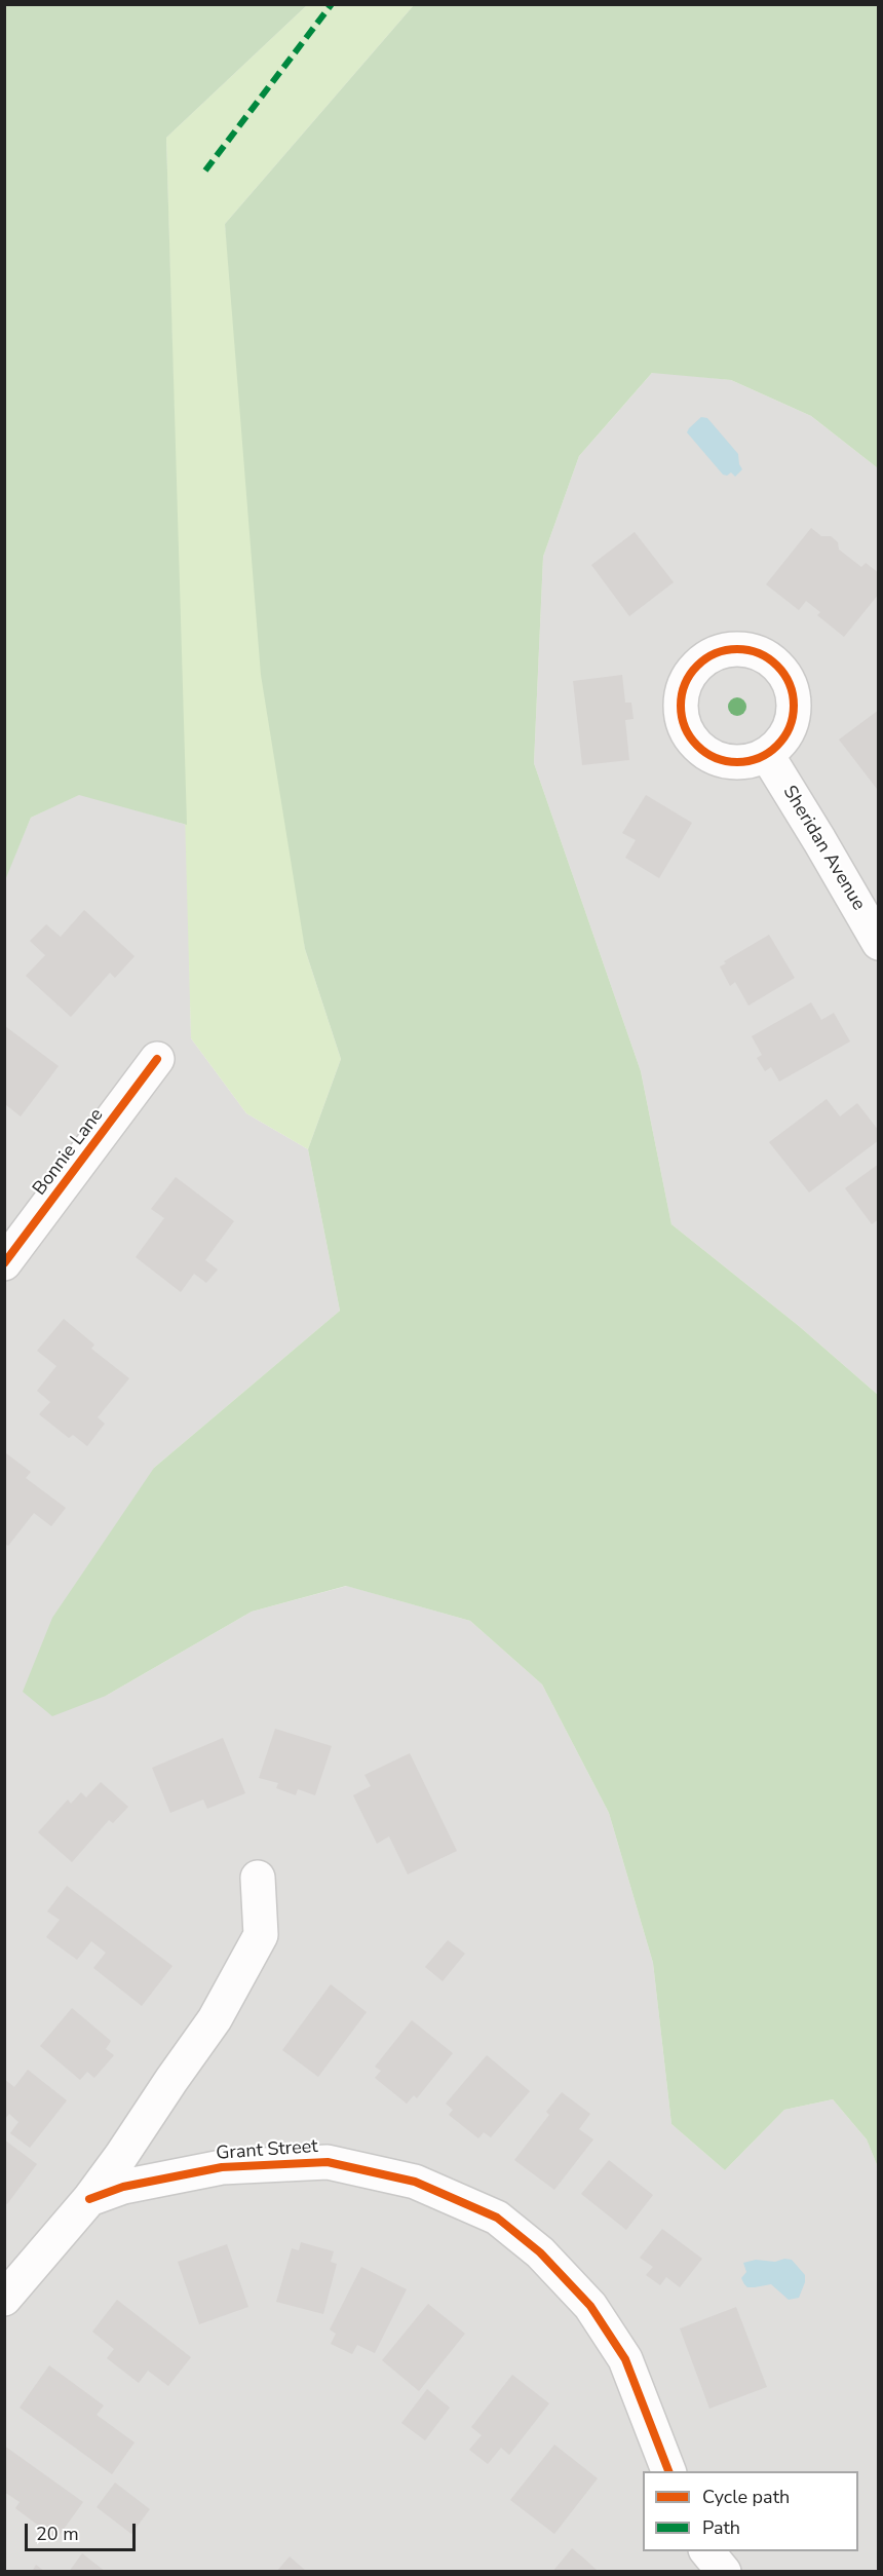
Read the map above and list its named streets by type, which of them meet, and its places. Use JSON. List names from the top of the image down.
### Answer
{
  "streets": {
    "street": ["Sheridan Avenue", "Bonnie Lane", "Grant Street"]
  },
  "legend": ["Cycle path", "Path"],
  "scale_bar": "20 m"
}
